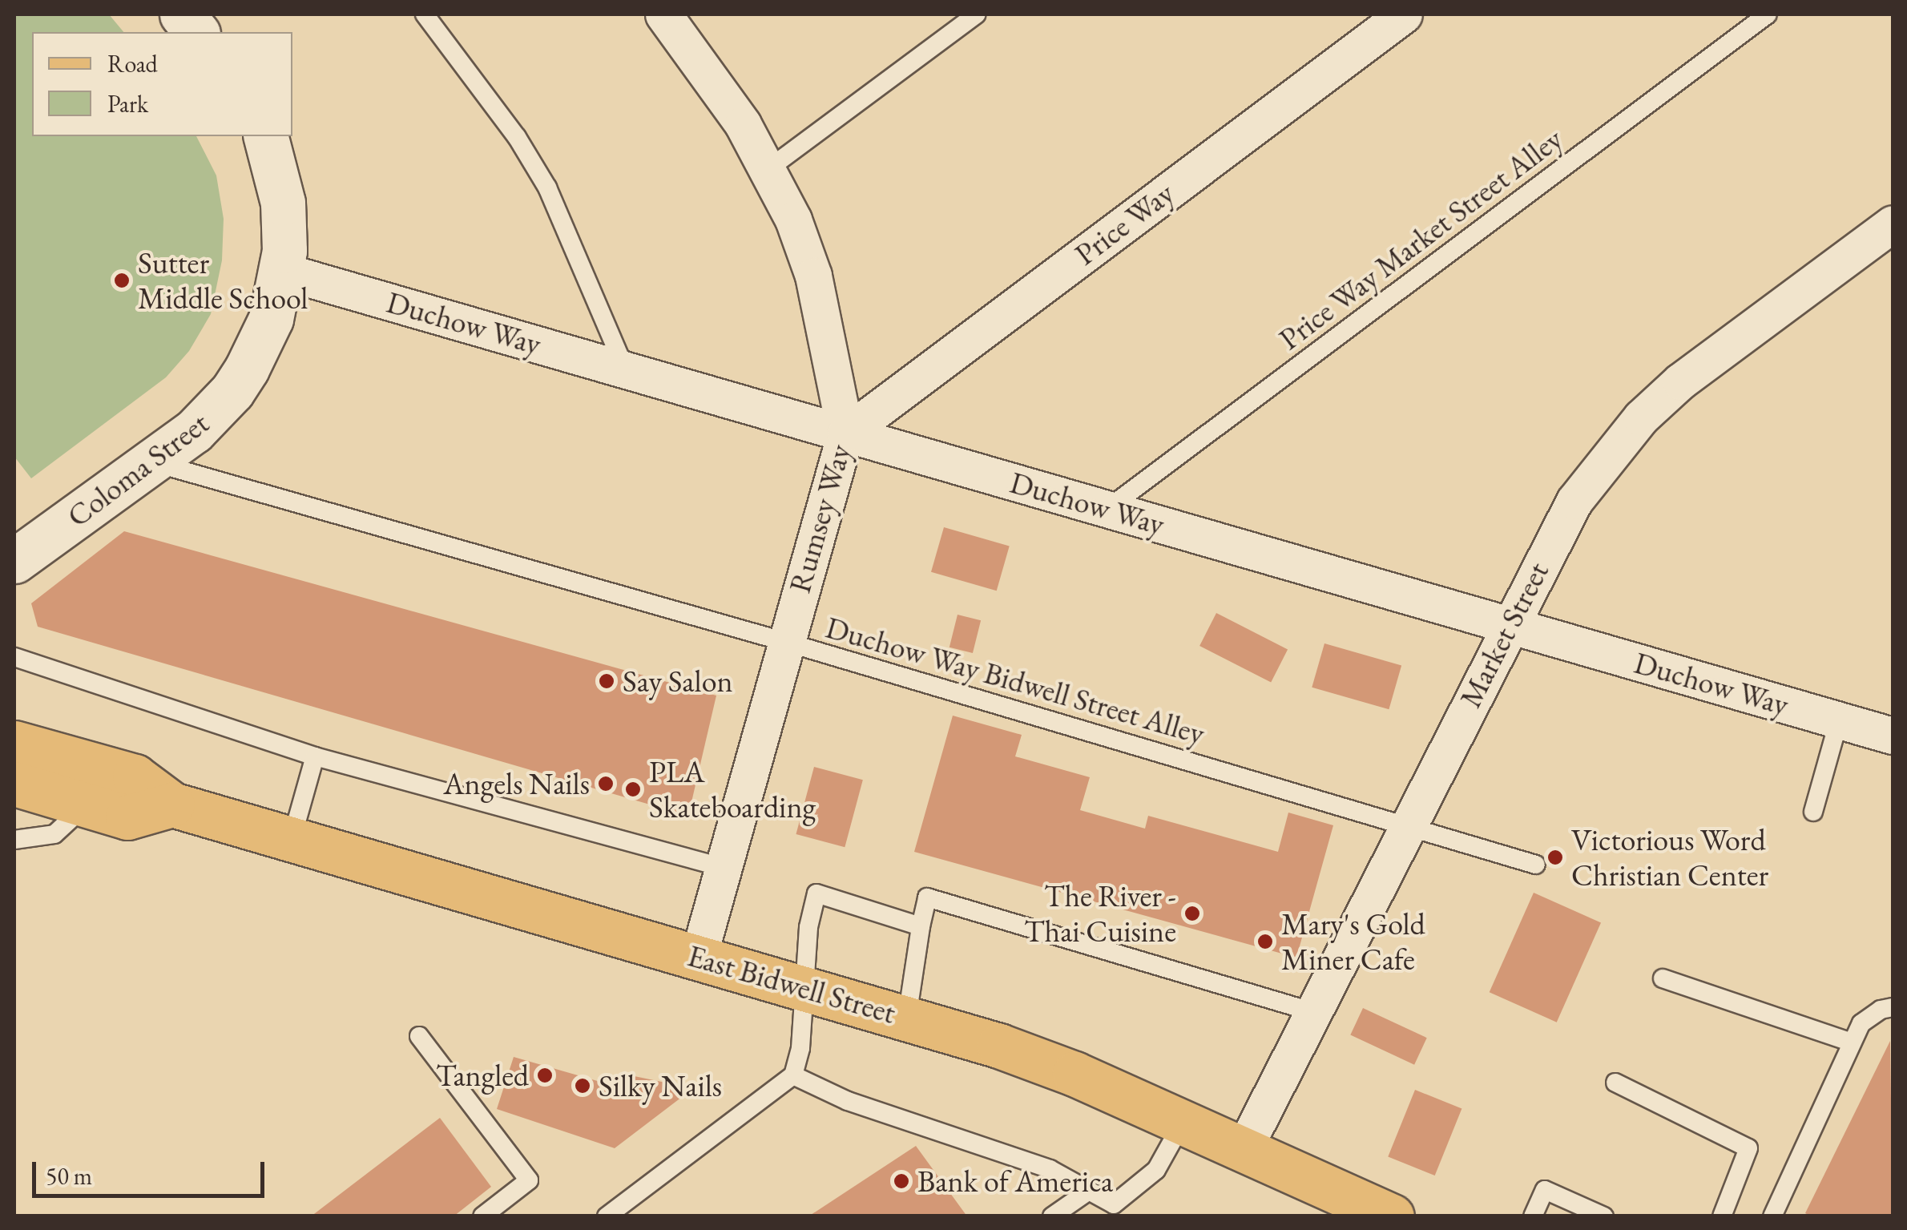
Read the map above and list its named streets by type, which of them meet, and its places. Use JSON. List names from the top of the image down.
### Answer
{
  "streets": {
    "main road": ["East Bidwell Street"],
    "street": [
      "Price Way",
      "Duchow Way",
      "Coloma Street",
      "Rumsey Way",
      "Market Street"
    ],
    "lane": ["Price Way Market Street Alley", "Duchow Way Bidwell Street Alley"]
  },
  "crossings": [
    ["Price Way", "Duchow Way"],
    ["Price Way", "Rumsey Way"],
    ["Price Way Market Street Alley", "Duchow Way"],
    ["Duchow Way", "Coloma Street"],
    ["Duchow Way", "Rumsey Way"],
    ["Duchow Way", "Market Street"],
    ["Coloma Street", "Duchow Way Bidwell Street Alley"],
    ["Rumsey Way", "Duchow Way Bidwell Street Alley"],
    ["Rumsey Way", "East Bidwell Street"],
    ["Market Street", "Duchow Way Bidwell Street Alley"],
    ["Market Street", "East Bidwell Street"]
  ],
  "places": [
    "Sutter Middle School",
    "Say Salon",
    "Angels Nails",
    "PLA Skateboarding",
    "Victorious Word Christian Center",
    "The River - Thai Cuisine",
    "Mary's Gold Miner Cafe",
    "Tangled",
    "Silky Nails",
    "Bank of America"
  ],
  "legend": ["Road", "Park"],
  "scale_bar": "50 m"
}
